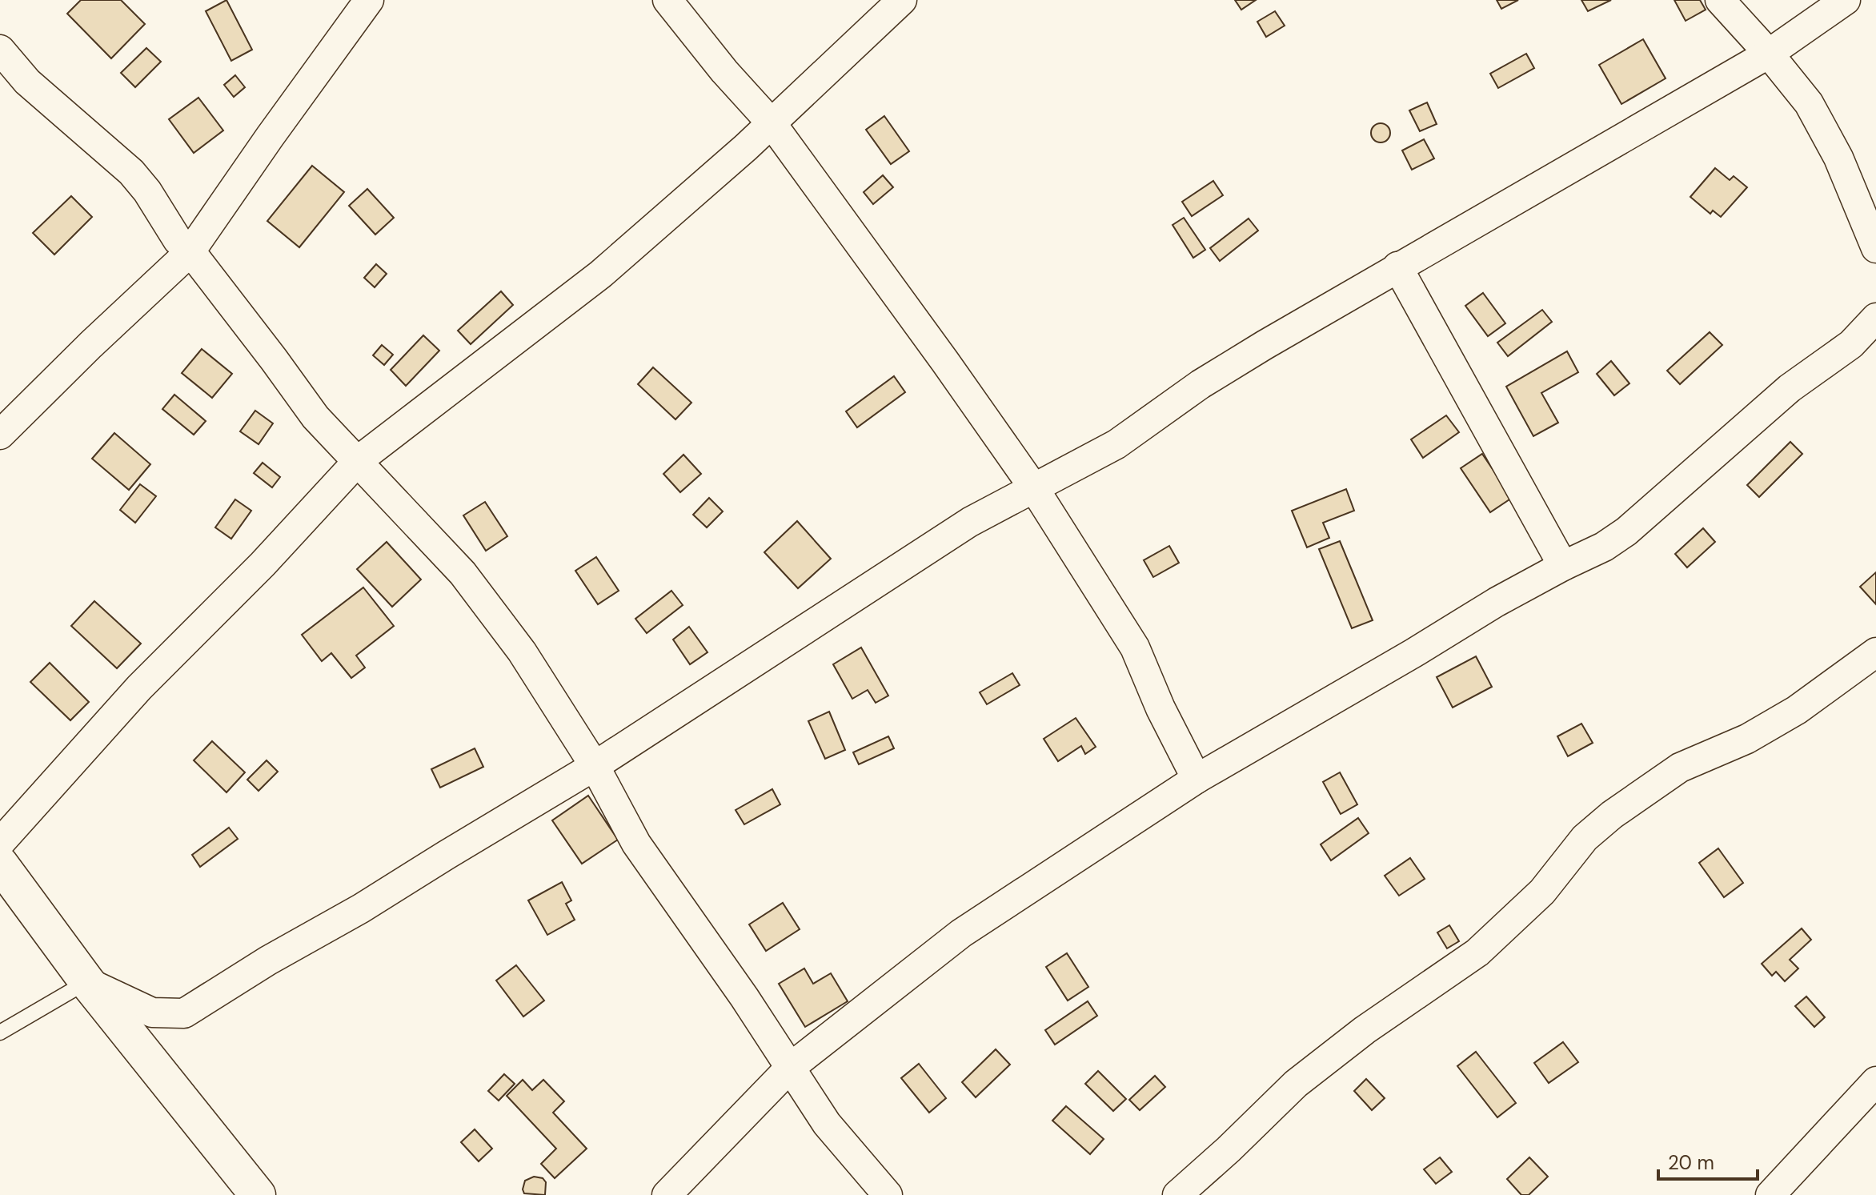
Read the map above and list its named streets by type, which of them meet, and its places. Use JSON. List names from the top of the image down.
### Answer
{
  "scale_bar": "20 m"
}
